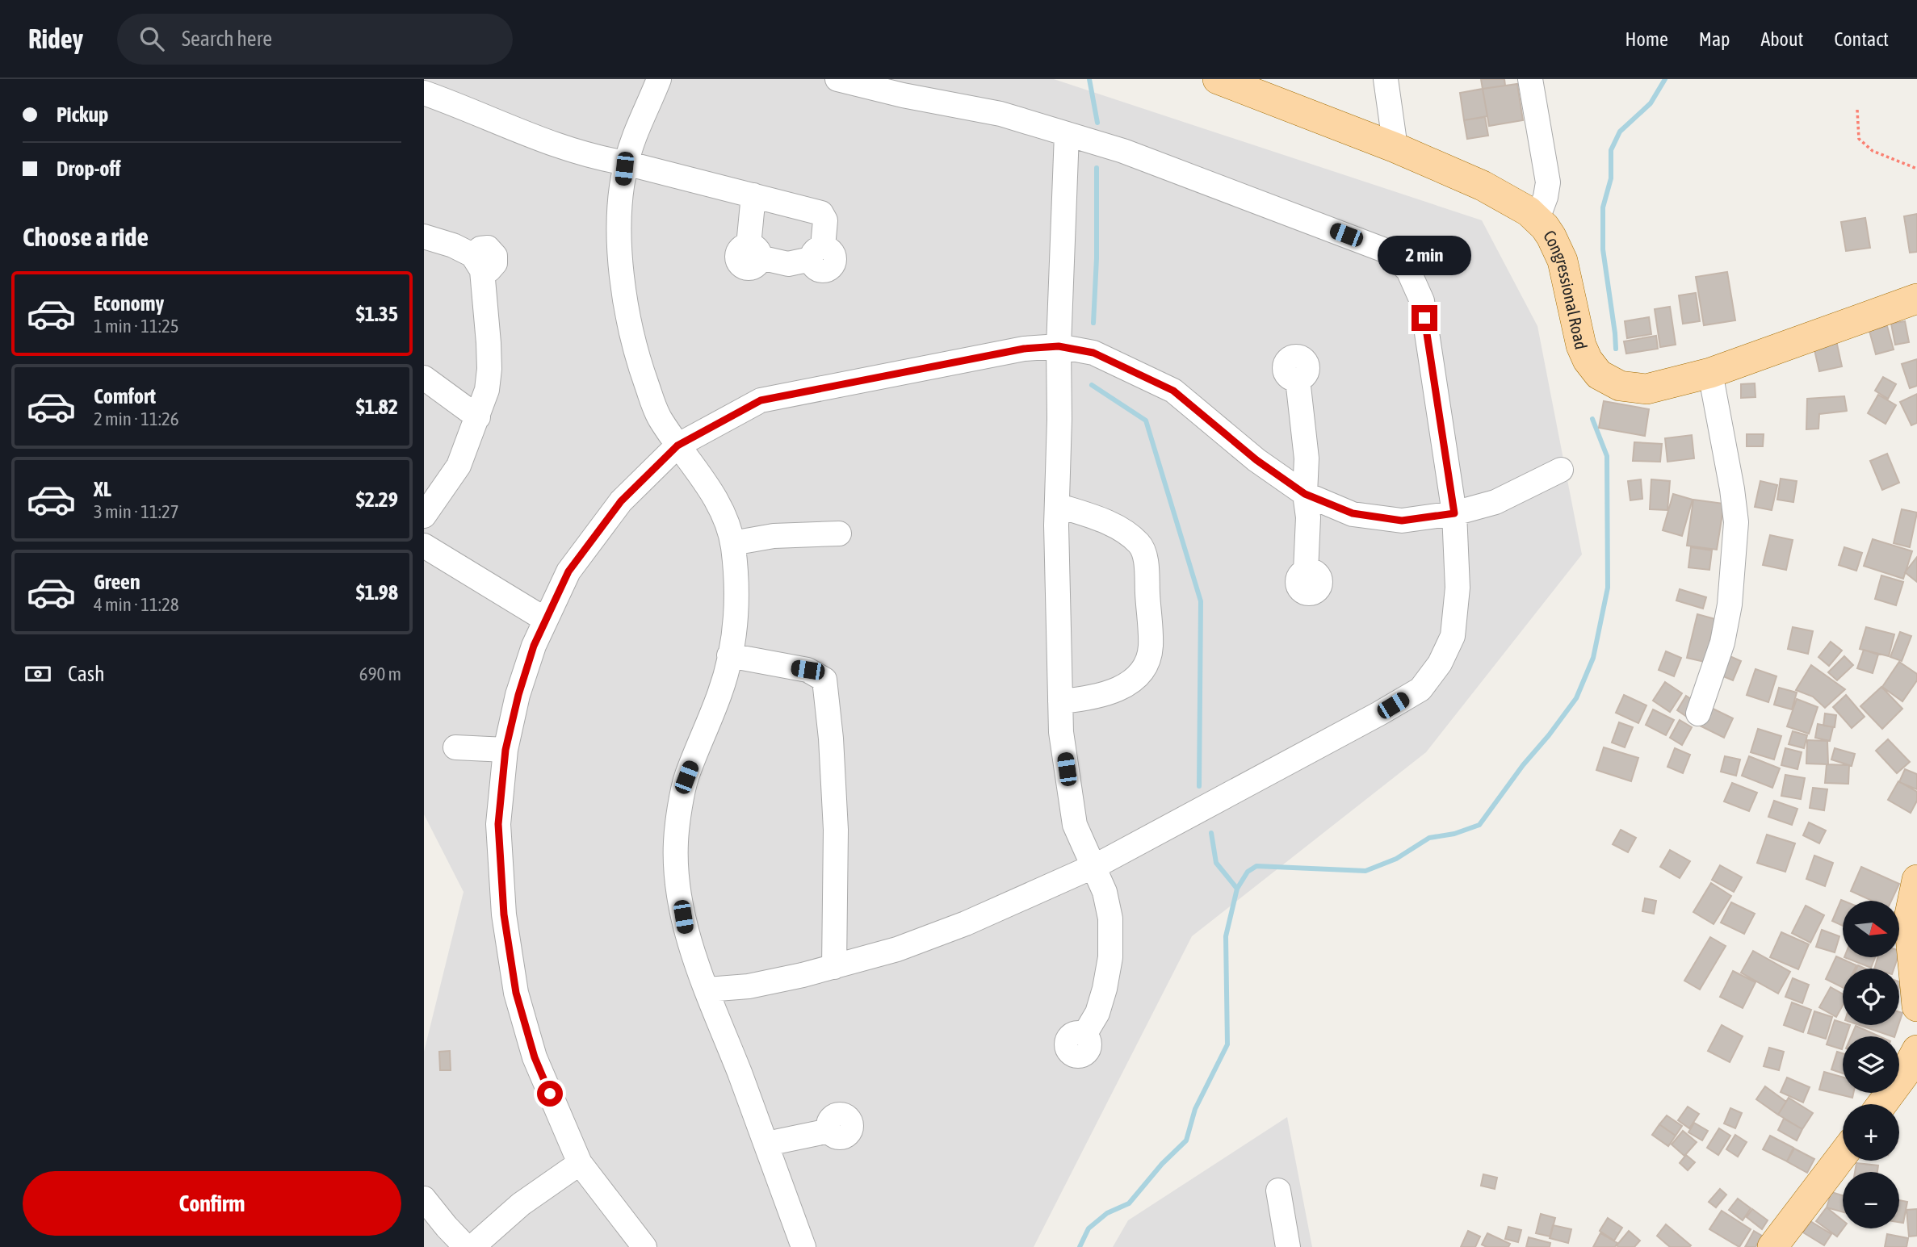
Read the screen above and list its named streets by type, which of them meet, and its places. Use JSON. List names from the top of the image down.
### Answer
{
  "streets": {
    "main road": ["Congressional Road"]
  },
  "north": "right",
  "page": {
    "header": "Ridey",
    "search": "Search here",
    "nav": [
      "Home",
      "Map",
      "About",
      "Contact"
    ],
    "banner": ["Pickup", "Drop-off"],
    "heading": "Choose a ride",
    "bubble": "2 min",
    "list": [
      {
        "name": "Economy",
        "note": "1 min · 11:25",
        "value": "$1.35"
      },
      {
        "name": "Comfort",
        "note": "2 min · 11:26",
        "value": "$1.82"
      },
      {
        "name": "XL",
        "note": "3 min · 11:27",
        "value": "$2.29"
      },
      {
        "name": "Green",
        "note": "4 min · 11:28",
        "value": "$1.98"
      }
    ],
    "pay": ["Cash", "690 m"],
    "map_buttons": ["+", "−"],
    "buttons": "Confirm"
  }
}
